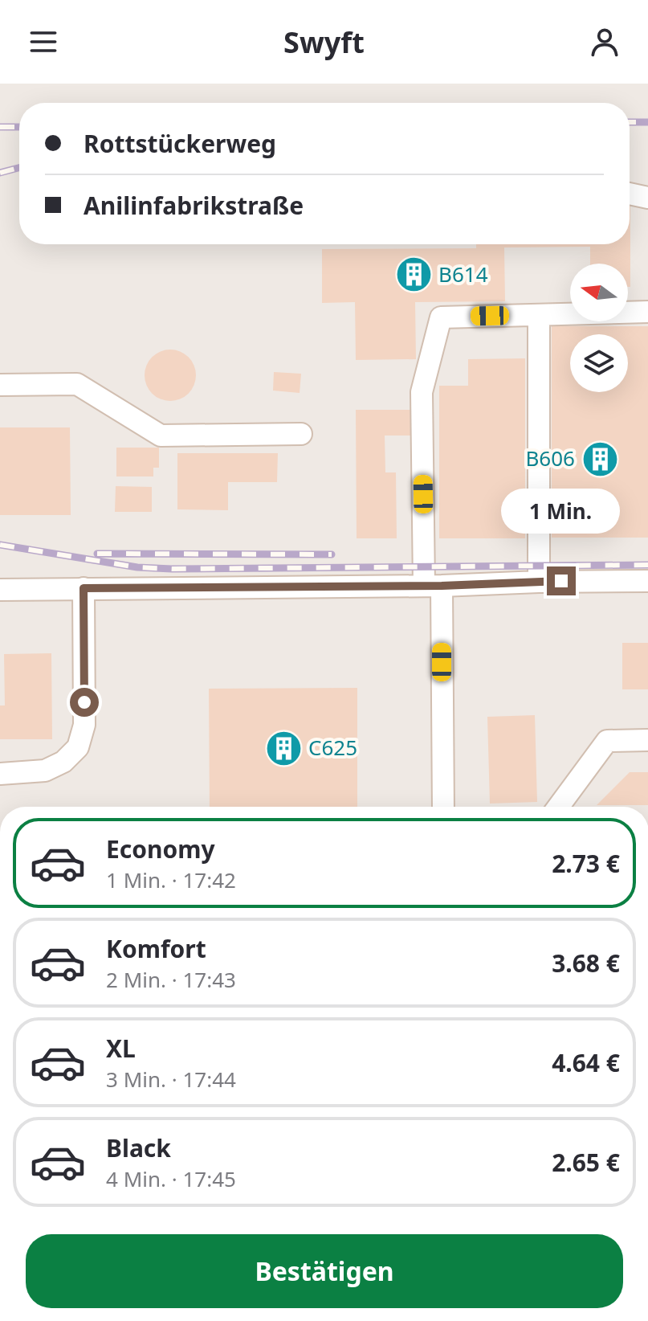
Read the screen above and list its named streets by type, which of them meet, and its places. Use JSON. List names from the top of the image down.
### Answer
{
  "places": {
    "building": ["B614", "B606", "C625"]
  },
  "north": "left",
  "page": {
    "header": "Swyft",
    "banner": ["Rottstückerweg", "Anilinfabrikstraße"],
    "bubble": "1 Min.",
    "list": [
      {
        "name": "Economy",
        "note": "1 Min. · 17:42",
        "value": "2.73 €"
      },
      {
        "name": "Komfort",
        "note": "2 Min. · 17:43",
        "value": "3.68 €"
      },
      {
        "name": "XL",
        "note": "3 Min. · 17:44",
        "value": "4.64 €"
      },
      {
        "name": "Black",
        "note": "4 Min. · 17:45",
        "value": "2.65 €"
      }
    ],
    "buttons": "Bestätigen"
  }
}
